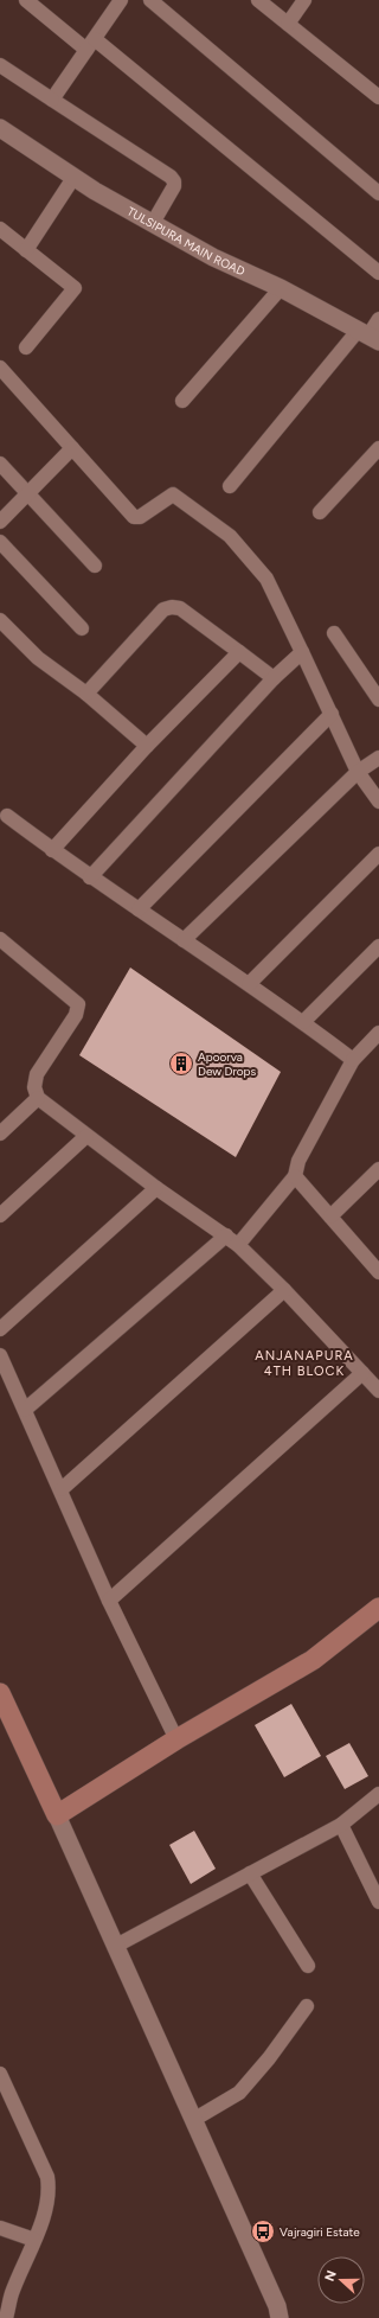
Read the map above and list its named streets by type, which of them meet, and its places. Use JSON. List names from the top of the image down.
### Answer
{
  "streets": {
    "street": ["TULSIPURA MAIN ROAD"]
  },
  "districts": ["ANJANAPURA 4TH BLOCK"],
  "places": {
    "building": ["Apoorva Dew Drops"],
    "bus stop": ["Vajragiri Estate"]
  },
  "north": "left"
}
